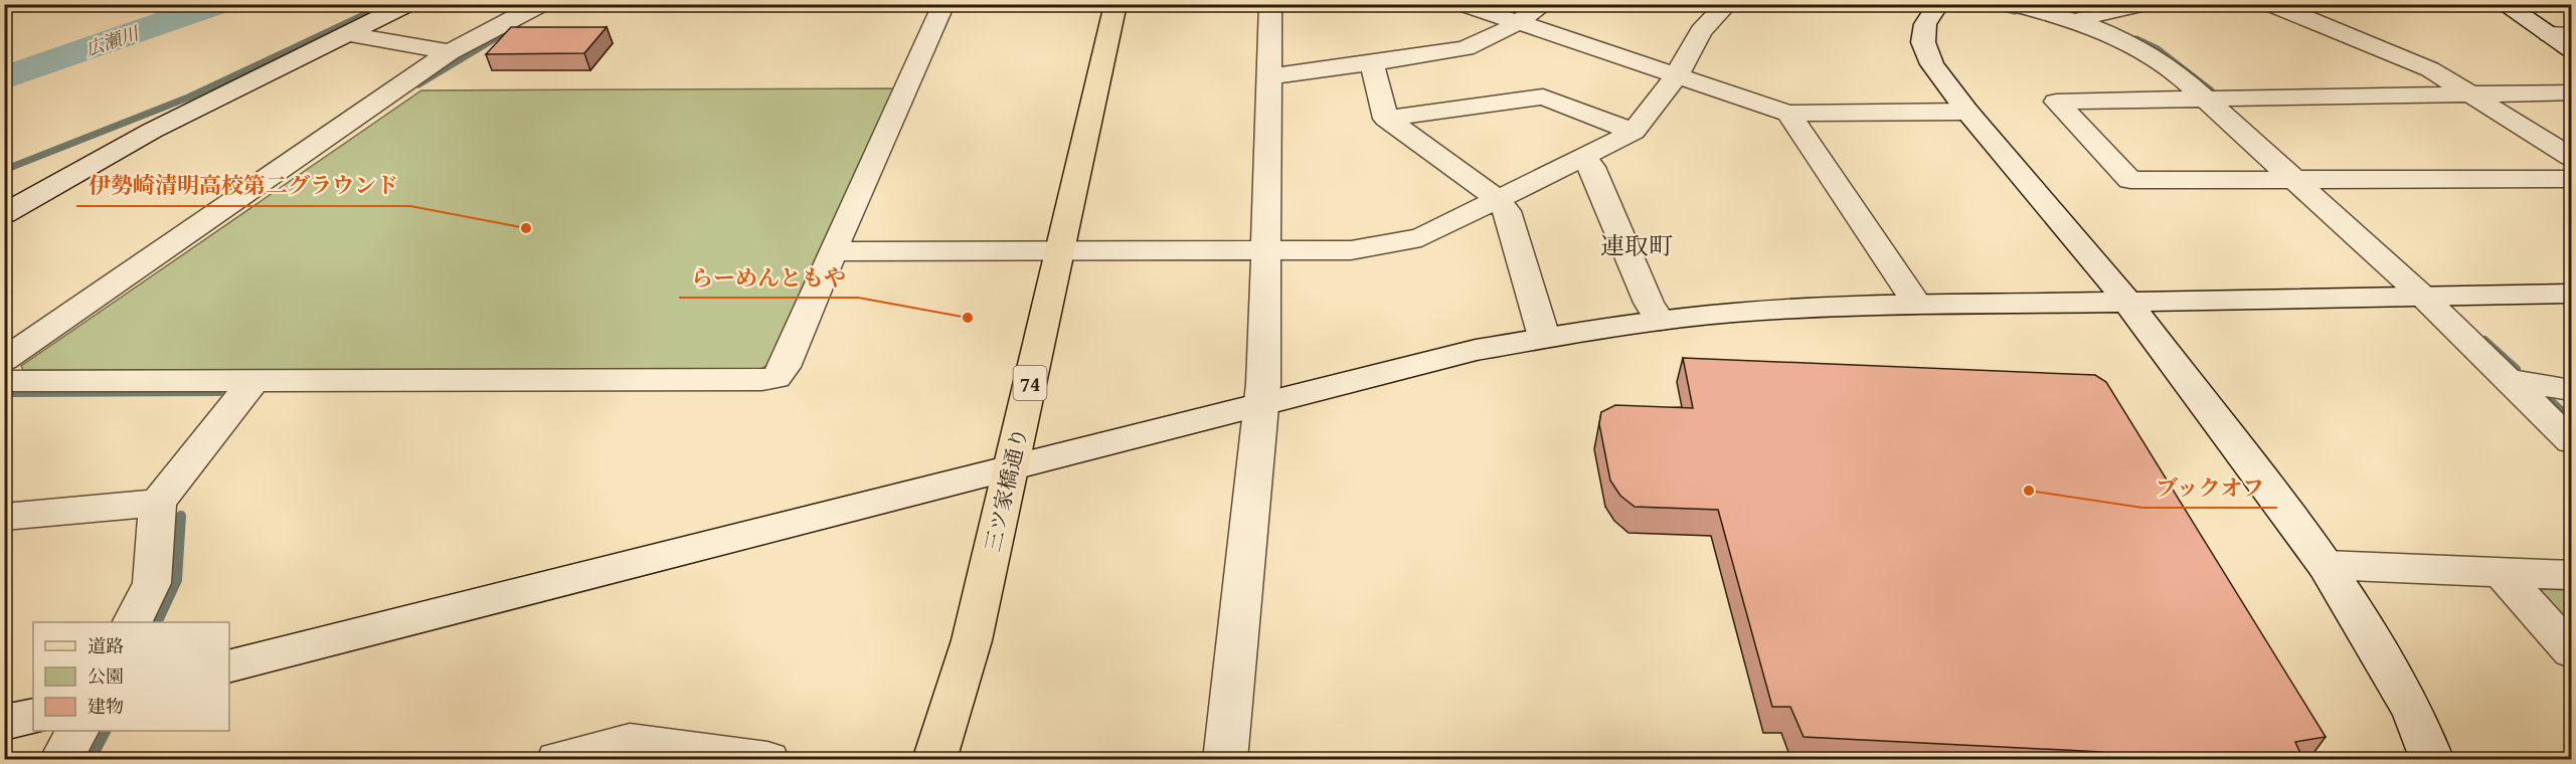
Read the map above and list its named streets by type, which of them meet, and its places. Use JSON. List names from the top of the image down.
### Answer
{
  "streets": {
    "main road": ["74", "三ツ家橋通り"]
  },
  "districts": ["連取町"],
  "water": ["広瀬川"],
  "places": ["伊勢崎清明高校第二グラウンド", "らーめんともや", "ブックオフ"],
  "legend": ["道路", "公園", "建物"]
}
